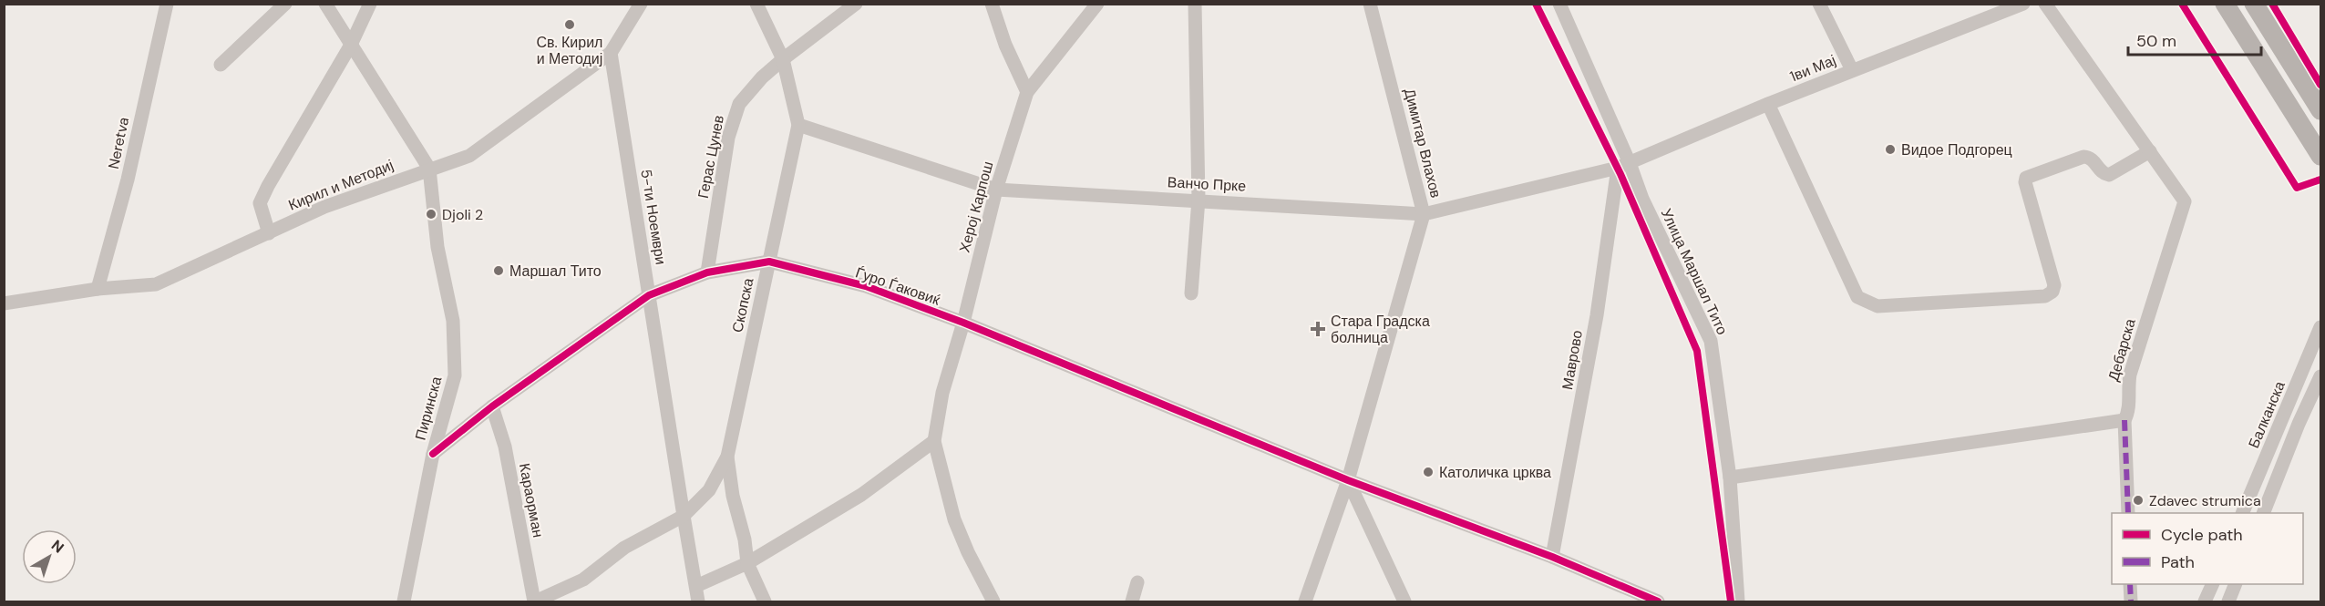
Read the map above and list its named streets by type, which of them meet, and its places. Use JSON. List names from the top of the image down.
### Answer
{
  "streets": {
    "street": [
      "1ви Мај",
      "Neretva",
      "Димитар Влахов",
      "Герас Цунев",
      "Ванчо Прке",
      "Кирил и Методиј",
      "Херој Карпош",
      "5-ти Ноември",
      "Улица Маршал Тито",
      "Ѓуро Ѓаковиќ",
      "Скопска",
      "Дебарска",
      "Маврово",
      "Пиринска",
      "Балканска",
      "Караорман"
    ]
  },
  "crossings": [
    ["1ви Мај", "Ванчо Прке"],
    ["1ви Мај", "Улица Маршал Тито"],
    ["1ви Мај", "Маврово"],
    ["Neretva", "Кирил и Методиј"],
    ["Димитар Влахов", "Ванчо Прке"],
    ["Димитар Влахов", "Ѓуро Ѓаковиќ"],
    ["Герас Цунев", "Ѓуро Ѓаковиќ"],
    ["Герас Цунев", "Скопска"],
    ["Ванчо Прке", "Херој Карпош"],
    ["Ванчо Прке", "Улица Маршал Тито"],
    ["Ванчо Прке", "Скопска"],
    ["Ванчо Прке", "Маврово"],
    ["Кирил и Методиј", "5-ти Ноември"],
    ["Кирил и Методиј", "Пиринска"],
    ["Херој Карпош", "Ѓуро Ѓаковиќ"],
    ["5-ти Ноември", "Ѓуро Ѓаковиќ"],
    ["Улица Маршал Тито", "Маврово"],
    ["Ѓуро Ѓаковиќ", "Скопска"],
    ["Ѓуро Ѓаковиќ", "Маврово"],
    ["Ѓуро Ѓаковиќ", "Пиринска"],
    ["Ѓуро Ѓаковиќ", "Караорман"]
  ],
  "places": {
    "other": [
      "Св. Кирил и Методиј",
      "Видое Подгорец",
      "Djoli 2",
      "Маршал Тито",
      "Католичка црква",
      "Zdavec strumica"
    ],
    "health": ["Стара Градска болница"]
  },
  "legend": ["Cycle path", "Path"],
  "scale_bar": "50 m",
  "north": "top right"
}
